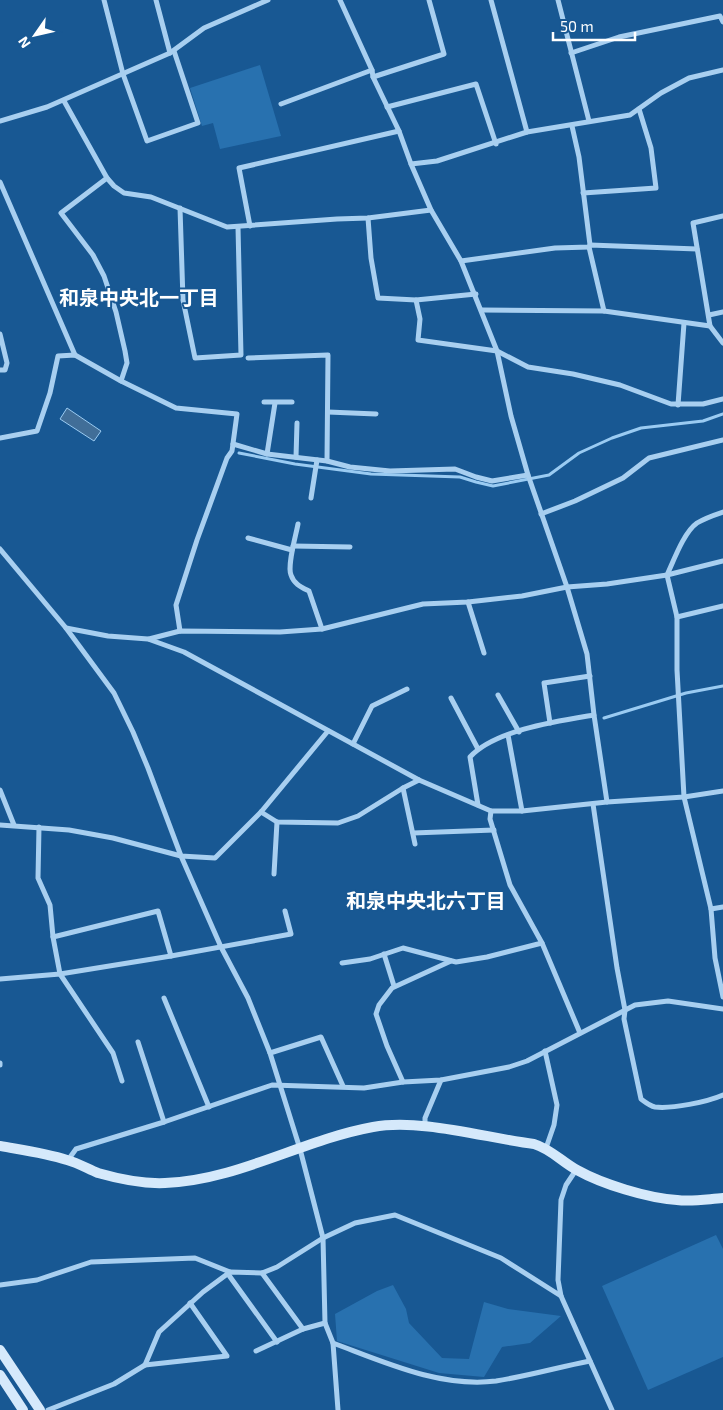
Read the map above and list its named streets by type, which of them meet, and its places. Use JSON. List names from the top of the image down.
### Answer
{
  "districts": ["和泉中央北一丁目", "和泉中央北六丁目"],
  "scale_bar": "50 m",
  "north": "bottom left"
}
